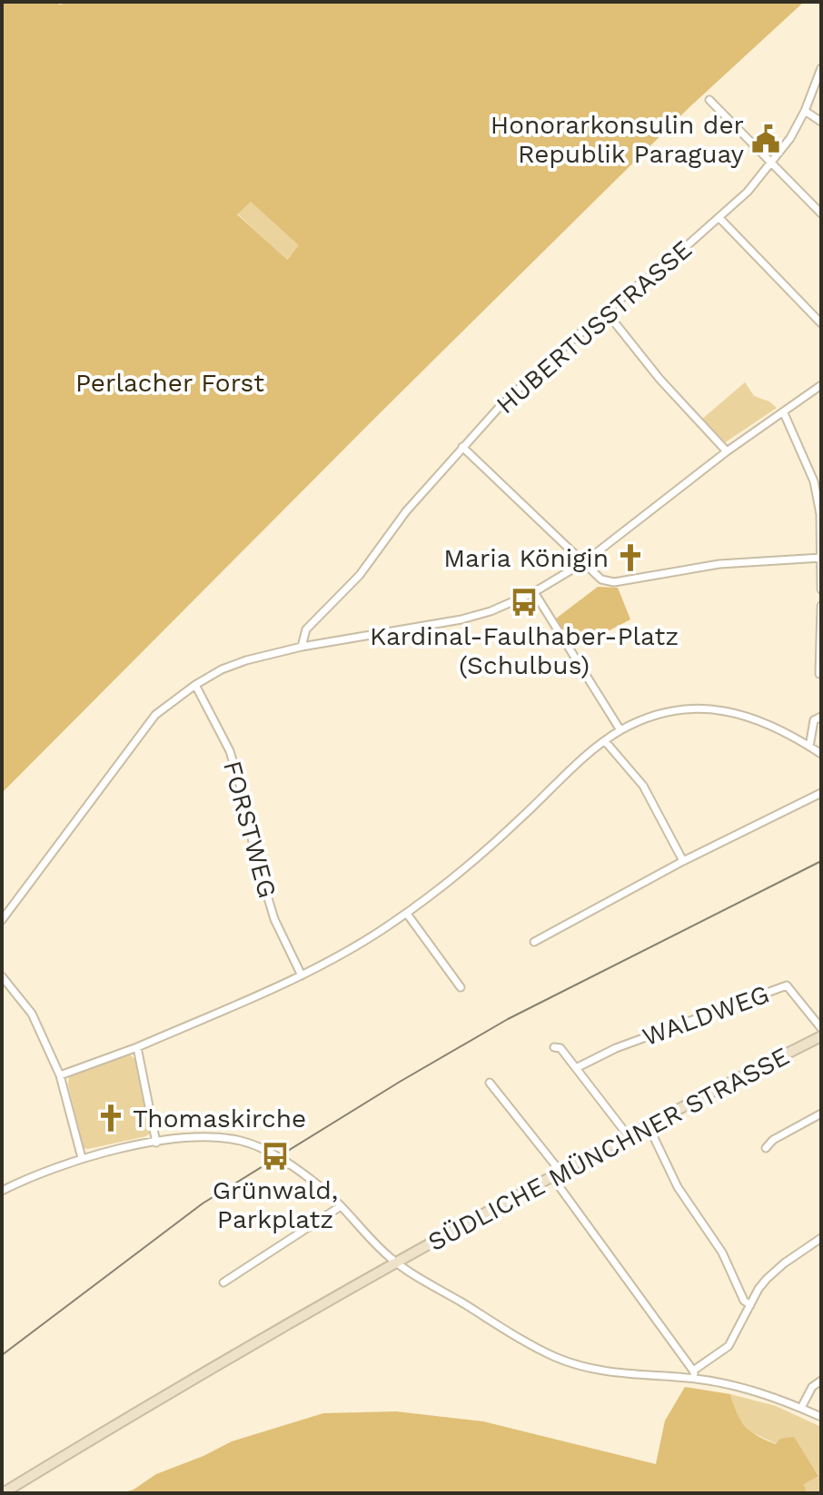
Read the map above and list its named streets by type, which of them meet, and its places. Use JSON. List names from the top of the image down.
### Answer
{
  "streets": {
    "main road": ["SÜDLICHE MÜNCHNER STRASSE"],
    "street": ["HUBERTUSSTRASSE", "FORSTWEG", "WALDWEG"]
  },
  "parks": ["Perlacher Forst"],
  "places": {
    "public building": ["Honorarkonsulin der Republik Paraguay"],
    "church": ["Maria Königin", "Thomaskirche"],
    "bus stop": ["Kardinal-Faulhaber-Platz (Schulbus)", "Grünwald, Parkplatz"]
  }
}
